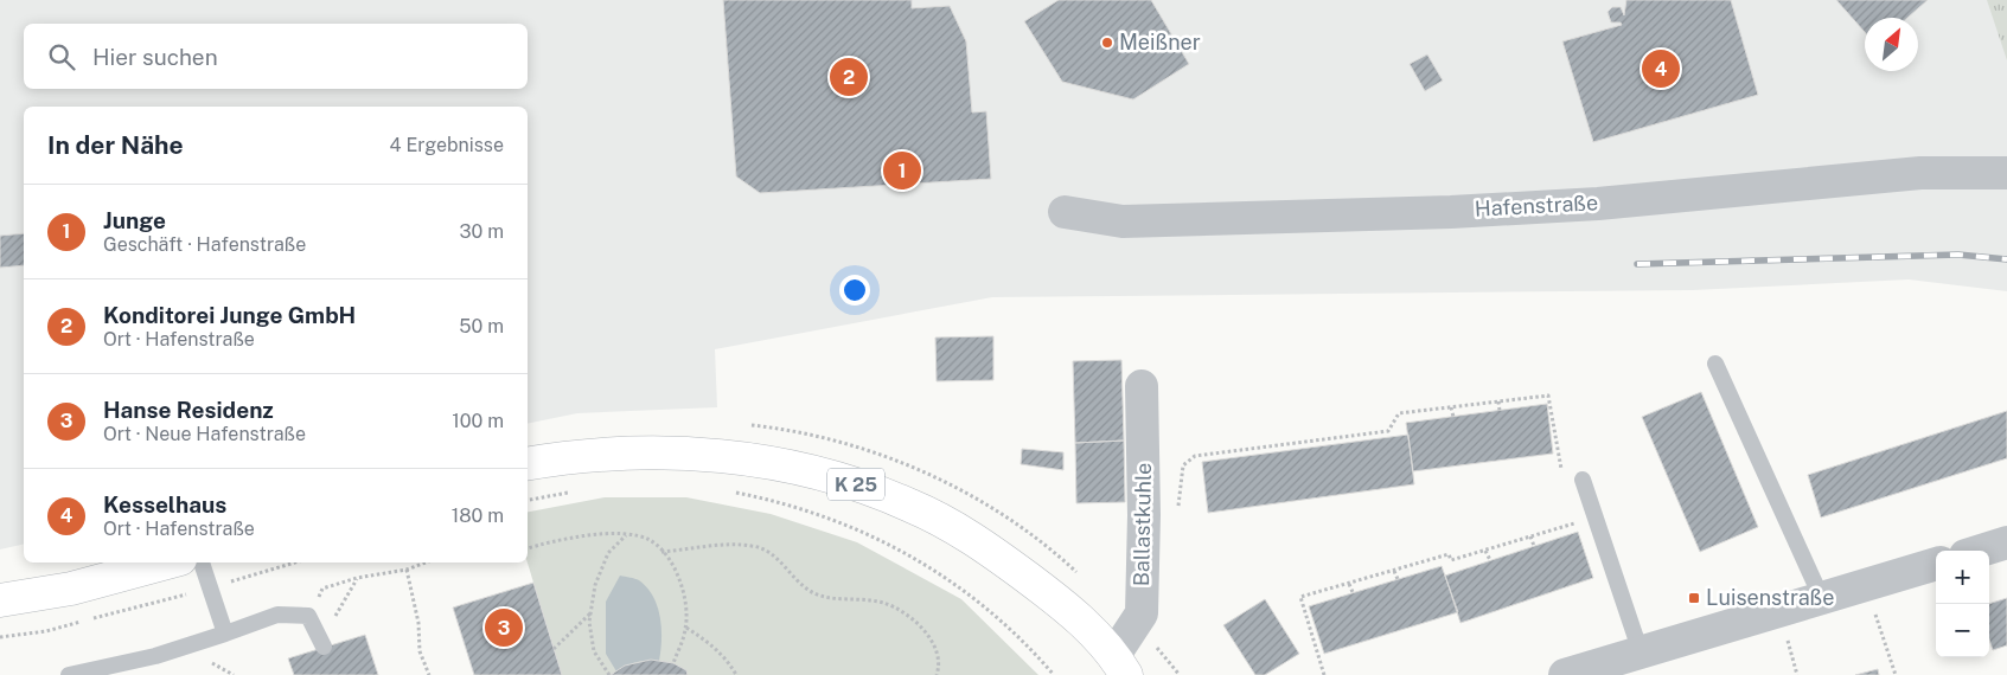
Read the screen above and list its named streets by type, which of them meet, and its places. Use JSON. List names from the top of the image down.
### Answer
{
  "streets": {
    "main road": ["K 25"],
    "street": ["Hafenstraße", "Ballastkuhle"]
  },
  "crossings": [
    ["K 25", "Ballastkuhle"]
  ],
  "places": {
    "other": ["Meißner"],
    "transit": ["Luisenstraße"]
  },
  "north": "top right",
  "page": {
    "search": "Hier suchen",
    "pins": [
      "4",
      "2",
      "1",
      "3"
    ],
    "heading": ["In der Nähe", "4 Ergebnisse"],
    "list": [
      {
        "mark": "1",
        "name": "Junge",
        "note": "Geschäft · Hafenstraße",
        "value": "30 m"
      },
      {
        "mark": "2",
        "name": "Konditorei Junge GmbH",
        "note": "Ort · Hafenstraße",
        "value": "50 m"
      },
      {
        "mark": "3",
        "name": "Hanse Residenz",
        "note": "Ort · Neue Hafenstraße",
        "value": "100 m"
      },
      {
        "mark": "4",
        "name": "Kesselhaus",
        "note": "Ort · Hafenstraße",
        "value": "180 m"
      }
    ],
    "map_buttons": ["+", "−"]
  }
}
